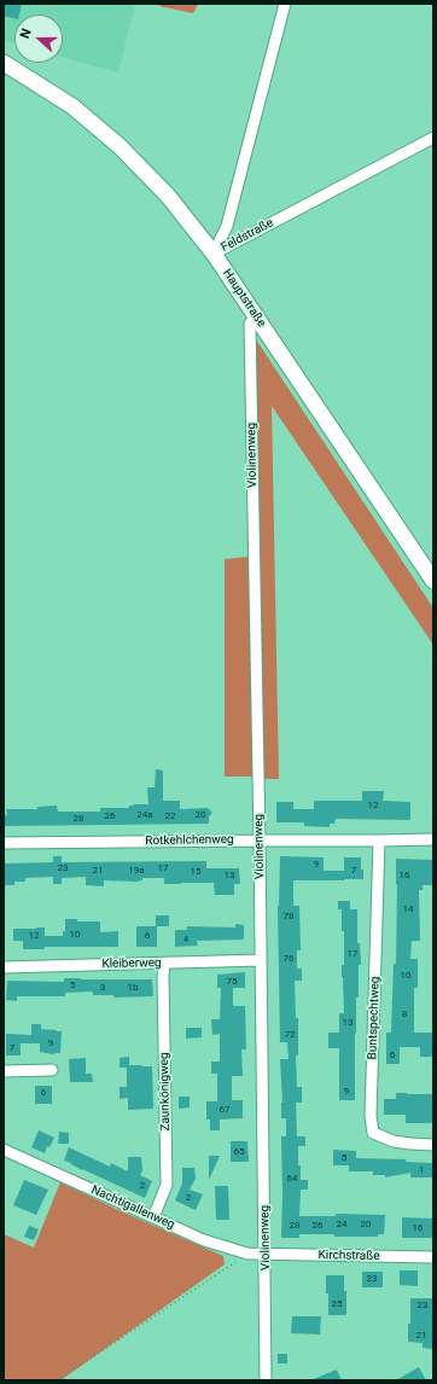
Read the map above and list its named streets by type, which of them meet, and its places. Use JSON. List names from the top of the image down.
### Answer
{
  "streets": {
    "street": [
      "Feldstraße",
      "Hauptstraße",
      "Violinenweg",
      "Rotkehlchenweg",
      "Kleiberweg",
      "Buntspechtweg",
      "Zaunkönigweg",
      "Nachtigallenweg",
      "Kirchstraße"
    ]
  },
  "crossings": [
    ["Feldstraße", "Hauptstraße"],
    ["Hauptstraße", "Violinenweg"],
    ["Violinenweg", "Rotkehlchenweg"],
    ["Violinenweg", "Kleiberweg"],
    ["Violinenweg", "Nachtigallenweg"],
    ["Violinenweg", "Kirchstraße"],
    ["Rotkehlchenweg", "Buntspechtweg"],
    ["Kleiberweg", "Zaunkönigweg"],
    ["Zaunkönigweg", "Nachtigallenweg"],
    ["Nachtigallenweg", "Kirchstraße"]
  ],
  "house_numbers": [
    "12",
    "24a",
    "20",
    "26",
    "22",
    "28",
    "9",
    "23",
    "17",
    "21",
    "19a",
    "7",
    "15",
    "13",
    "16",
    "14",
    "78",
    "10",
    "12",
    "6",
    "4",
    "17",
    "76",
    "10",
    "75",
    "5",
    "3",
    "1b",
    "8",
    "13",
    "72",
    "9",
    "7",
    "6",
    "9",
    "6",
    "67",
    "65",
    "5",
    "1",
    "64",
    "2",
    "2",
    "24",
    "20",
    "28",
    "26",
    "16",
    "23",
    "25",
    "23",
    "21"
  ],
  "north": "left"
}
